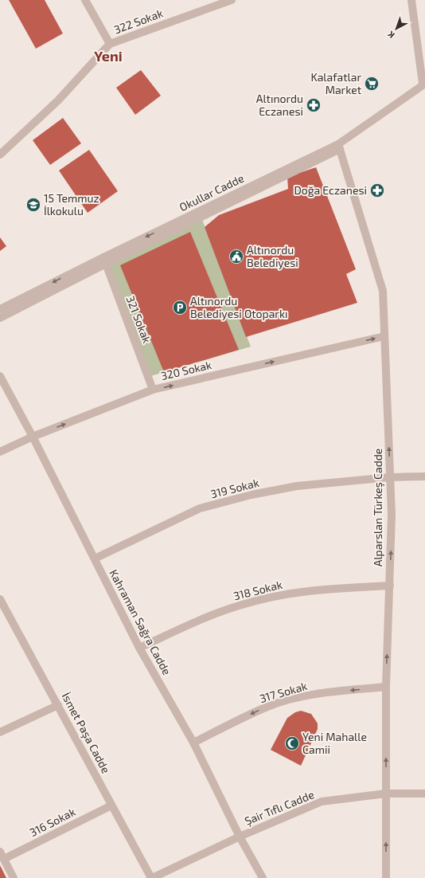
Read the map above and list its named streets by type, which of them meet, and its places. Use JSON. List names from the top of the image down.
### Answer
{
  "streets": {
    "street": [
      "322 Sokak",
      "321 Sokak",
      "320 Sokak",
      "319 Sokak",
      "Alparslan Türkeş Cadde",
      "318 Sokak",
      "Kahraman Sağra Cadde",
      "317 Sokak",
      "İsmet Paşa Cadde",
      "Şair Tıflı Cadde",
      "316 Sokak"
    ]
  },
  "crossings": [
    ["321 Sokak", "320 Sokak"],
    ["320 Sokak", "Alparslan Türkeş Cadde"],
    ["320 Sokak", "Kahraman Sağra Cadde"],
    ["319 Sokak", "Alparslan Türkeş Cadde"],
    ["319 Sokak", "Kahraman Sağra Cadde"],
    ["Alparslan Türkeş Cadde", "318 Sokak"],
    ["Alparslan Türkeş Cadde", "317 Sokak"],
    ["Alparslan Türkeş Cadde", "Şair Tıflı Cadde"],
    ["318 Sokak", "Kahraman Sağra Cadde"],
    ["Kahraman Sağra Cadde", "317 Sokak"],
    ["Kahraman Sağra Cadde", "Şair Tıflı Cadde"],
    ["İsmet Paşa Cadde", "Şair Tıflı Cadde"],
    ["İsmet Paşa Cadde", "316 Sokak"]
  ],
  "one_way": ["320 Sokak", "Alparslan Türkeş Cadde", "317 Sokak"],
  "districts": ["Yeni"],
  "places": {
    "supermarket": ["Kalafatlar Market"],
    "pharmacy": ["Altınordu Eczanesi", "Doğa Eczanesi"],
    "school or university": ["15 Temmuz İlkokulu"],
    "public building": ["Altınordu Belediyesi"],
    "parking": ["Altınordu Belediyesi Otoparkı"],
    "mosque": ["Yeni Mahalle Camii"]
  },
  "north": "bottom left"
}
